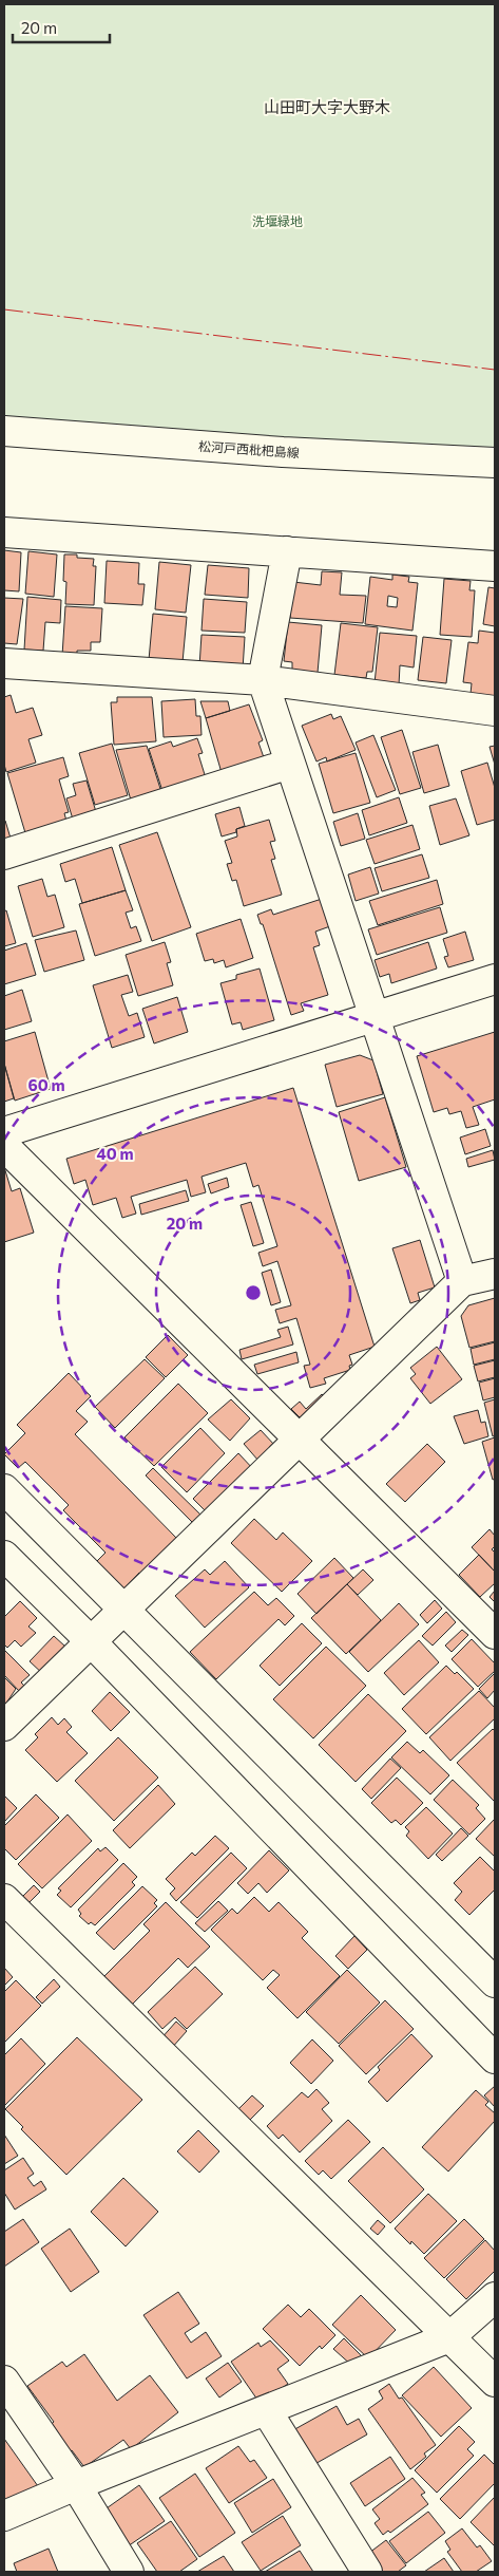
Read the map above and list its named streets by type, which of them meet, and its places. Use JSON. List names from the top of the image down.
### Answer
{
  "streets": {
    "street": ["松河戸西枇杷島線"]
  },
  "districts": ["山田町大字大野木"],
  "parks": ["洗堰緑地"],
  "scale_bar": "20 m",
  "rings": ["60 m", "40 m", "20 m"]
}
